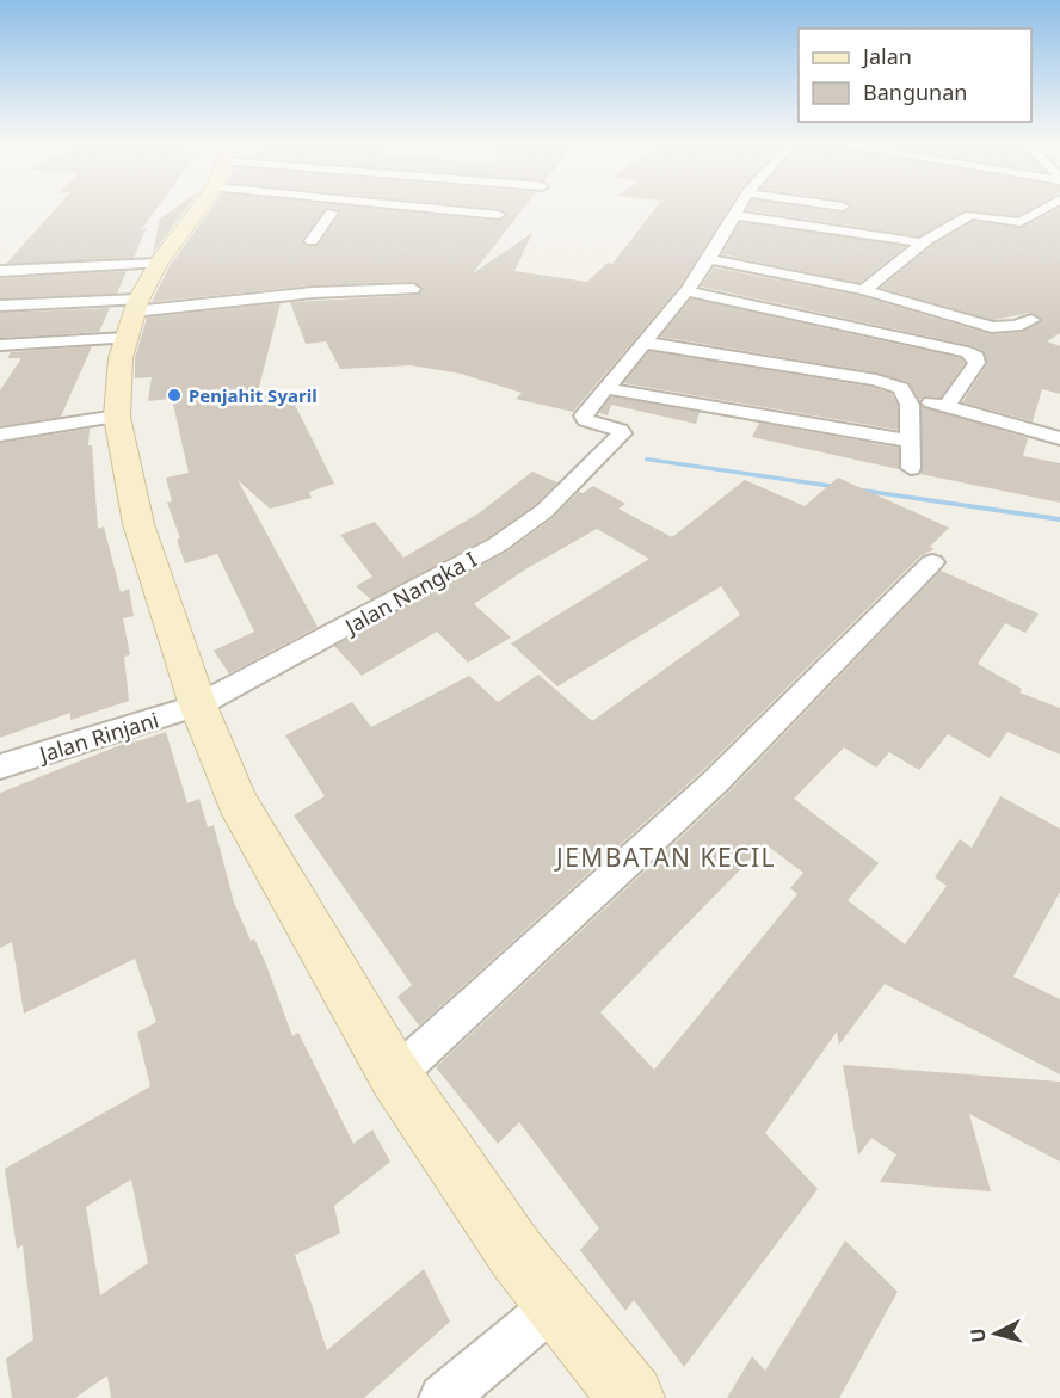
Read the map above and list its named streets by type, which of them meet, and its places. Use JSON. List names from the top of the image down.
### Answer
{
  "streets": {
    "street": ["Jalan Nangka I", "Jalan Rinjani"]
  },
  "crossings": [
    ["Jalan Nangka I", "Jalan Rinjani"]
  ],
  "districts": ["JEMBATAN KECIL"],
  "places": ["Penjahit Syaril"],
  "legend": ["Jalan", "Bangunan"],
  "north": "left"
}
